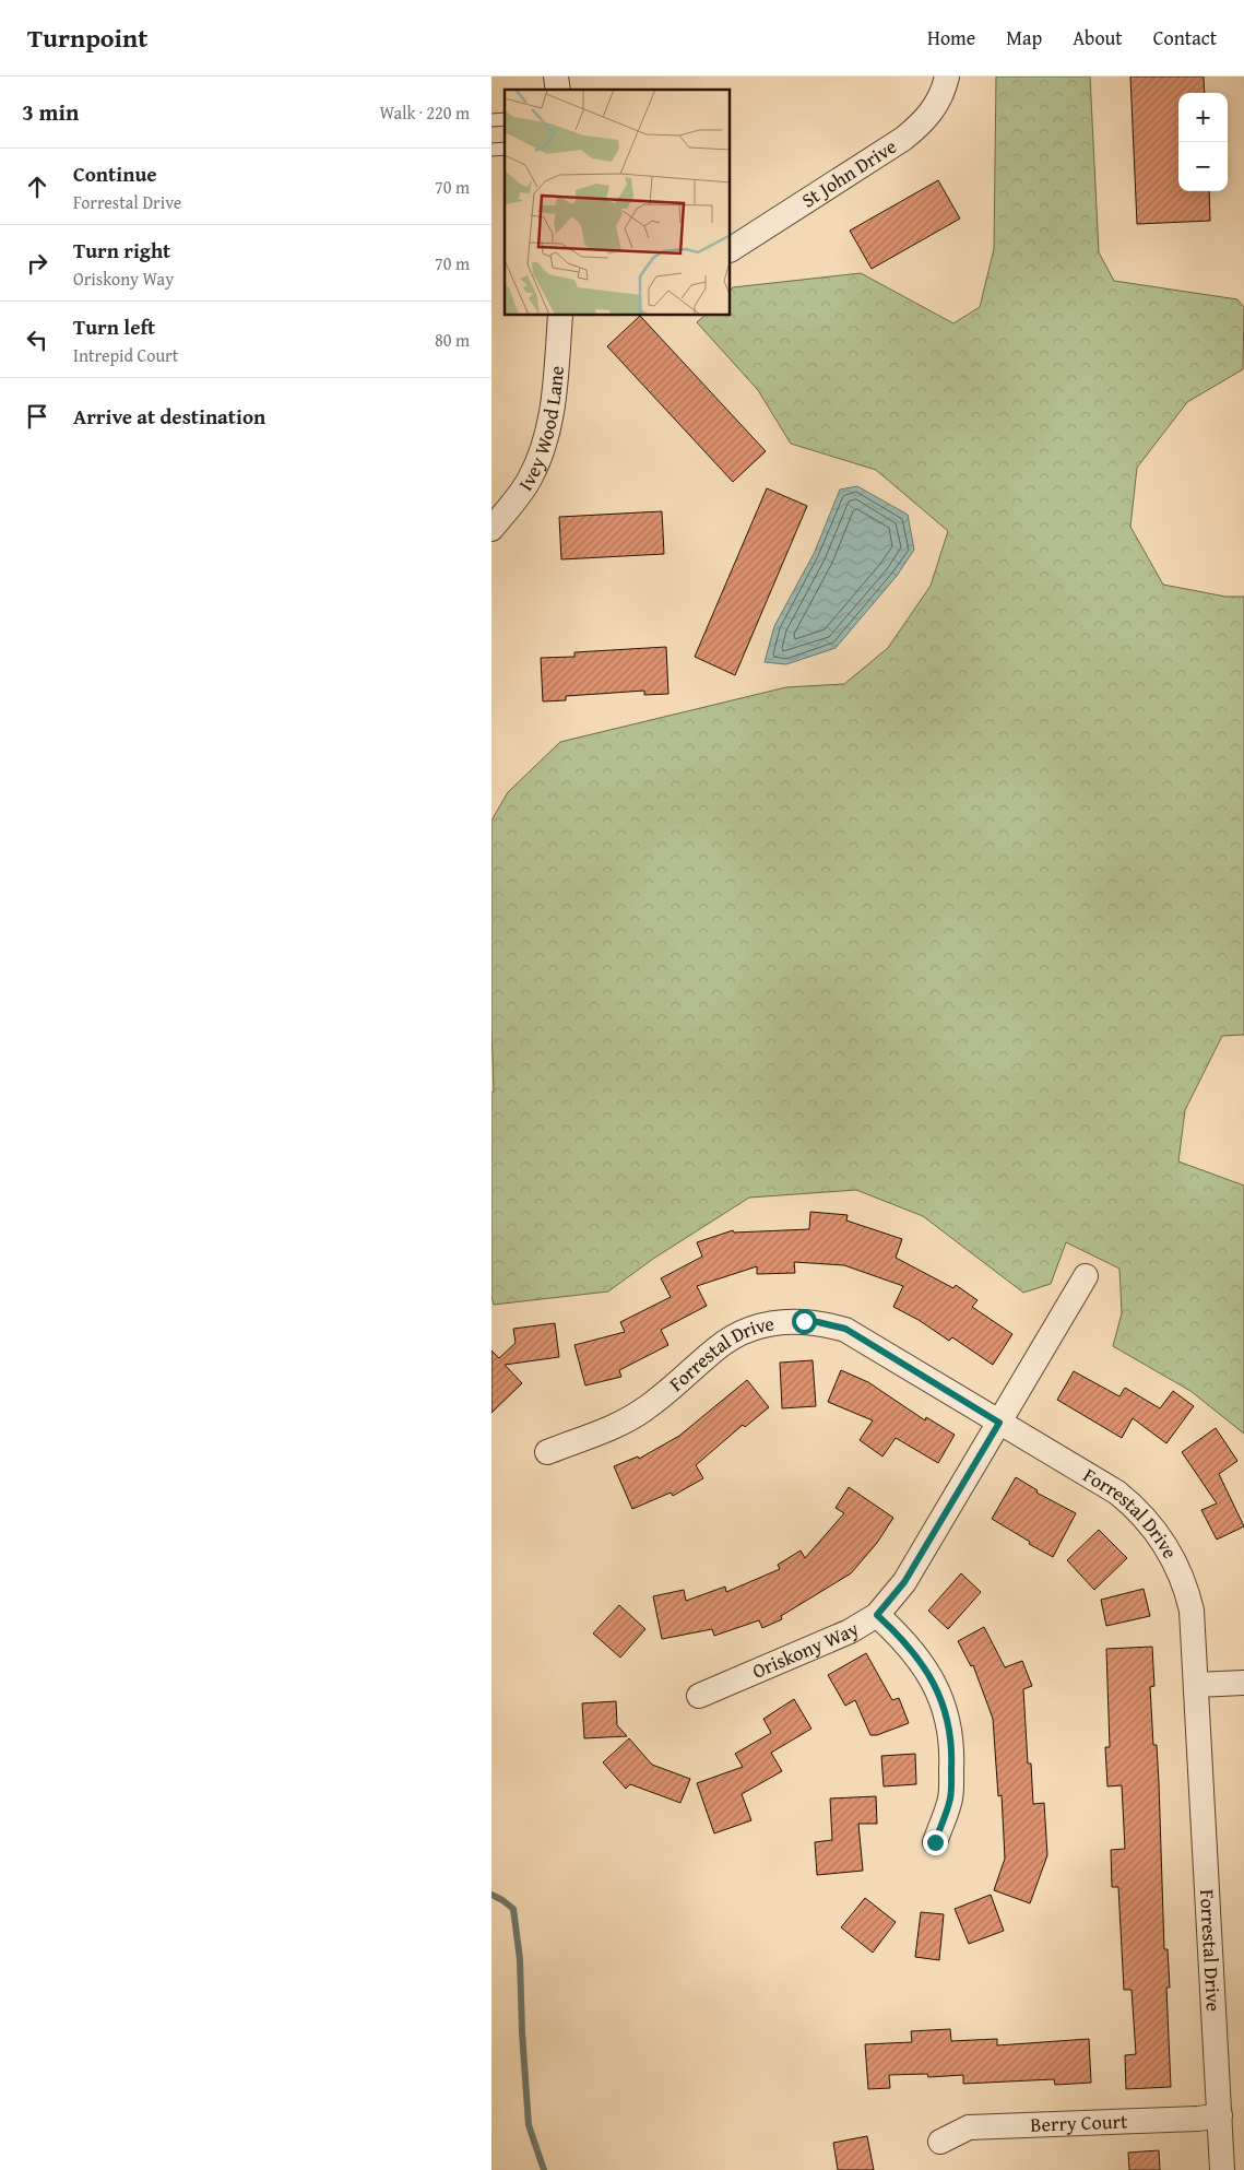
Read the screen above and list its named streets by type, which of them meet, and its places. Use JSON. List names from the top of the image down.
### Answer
{
  "streets": {
    "street": [
      "St John Drive",
      "Ivey Wood Lane",
      "Forrestal Drive",
      "Oriskony Way",
      "Berry Court"
    ]
  },
  "crossings": [
    ["Forrestal Drive", "Oriskony Way"],
    ["Forrestal Drive", "Berry Court"]
  ],
  "page": {
    "header": "Turnpoint",
    "nav": [
      "Home",
      "Map",
      "About",
      "Contact"
    ],
    "heading": ["3 min", "Walk · 220 m"],
    "map_buttons": ["+", "−"],
    "list": [
      ["Continue", "Forrestal Drive", "70 m"],
      ["Turn right", "Oriskony Way", "70 m"],
      ["Turn left", "Intrepid Court", "80 m"],
      "Arrive at destination"
    ]
  }
}
